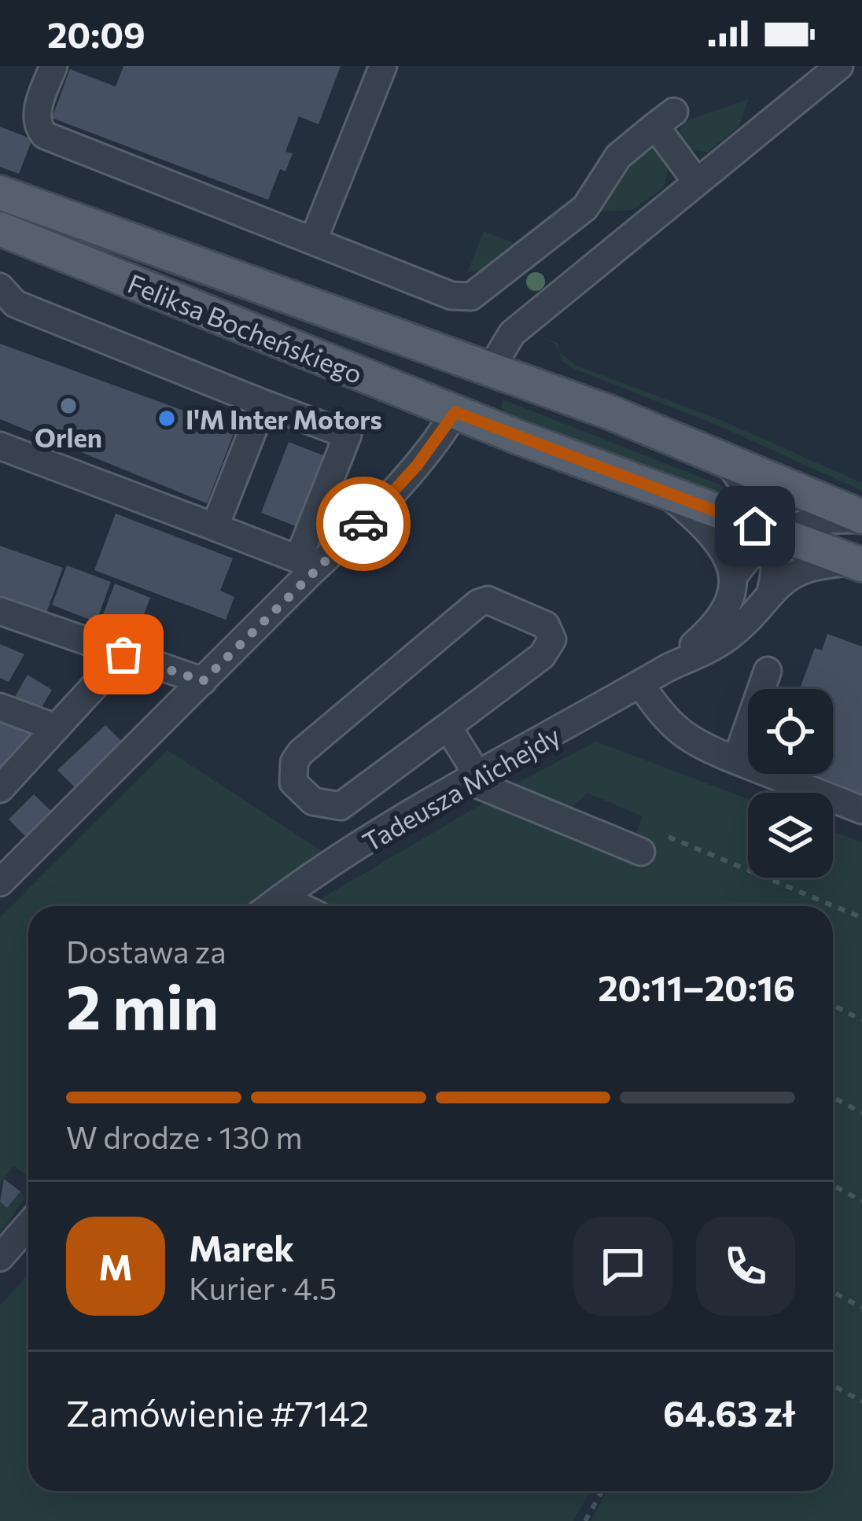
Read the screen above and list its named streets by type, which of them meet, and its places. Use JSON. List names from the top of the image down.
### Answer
{
  "streets": {
    "main road": ["Feliksa Bocheńskiego"],
    "street": ["Tadeusza Michejdy"]
  },
  "crossings": [
    ["Feliksa Bocheńskiego", "Tadeusza Michejdy"]
  ],
  "places": ["Orlen", "I'M Inter Motors"],
  "page": {
    "status": "20:09",
    "heading": ["2 min", "Dostawa za", "20:11–20:16"],
    "panel": [
      "Marek",
      "Kurier · 4.5",
      "Zamówienie #7142",
      "64.63 zł"
    ],
    "bar": "W drodze · 130 m",
    "round": "M"
  }
}
